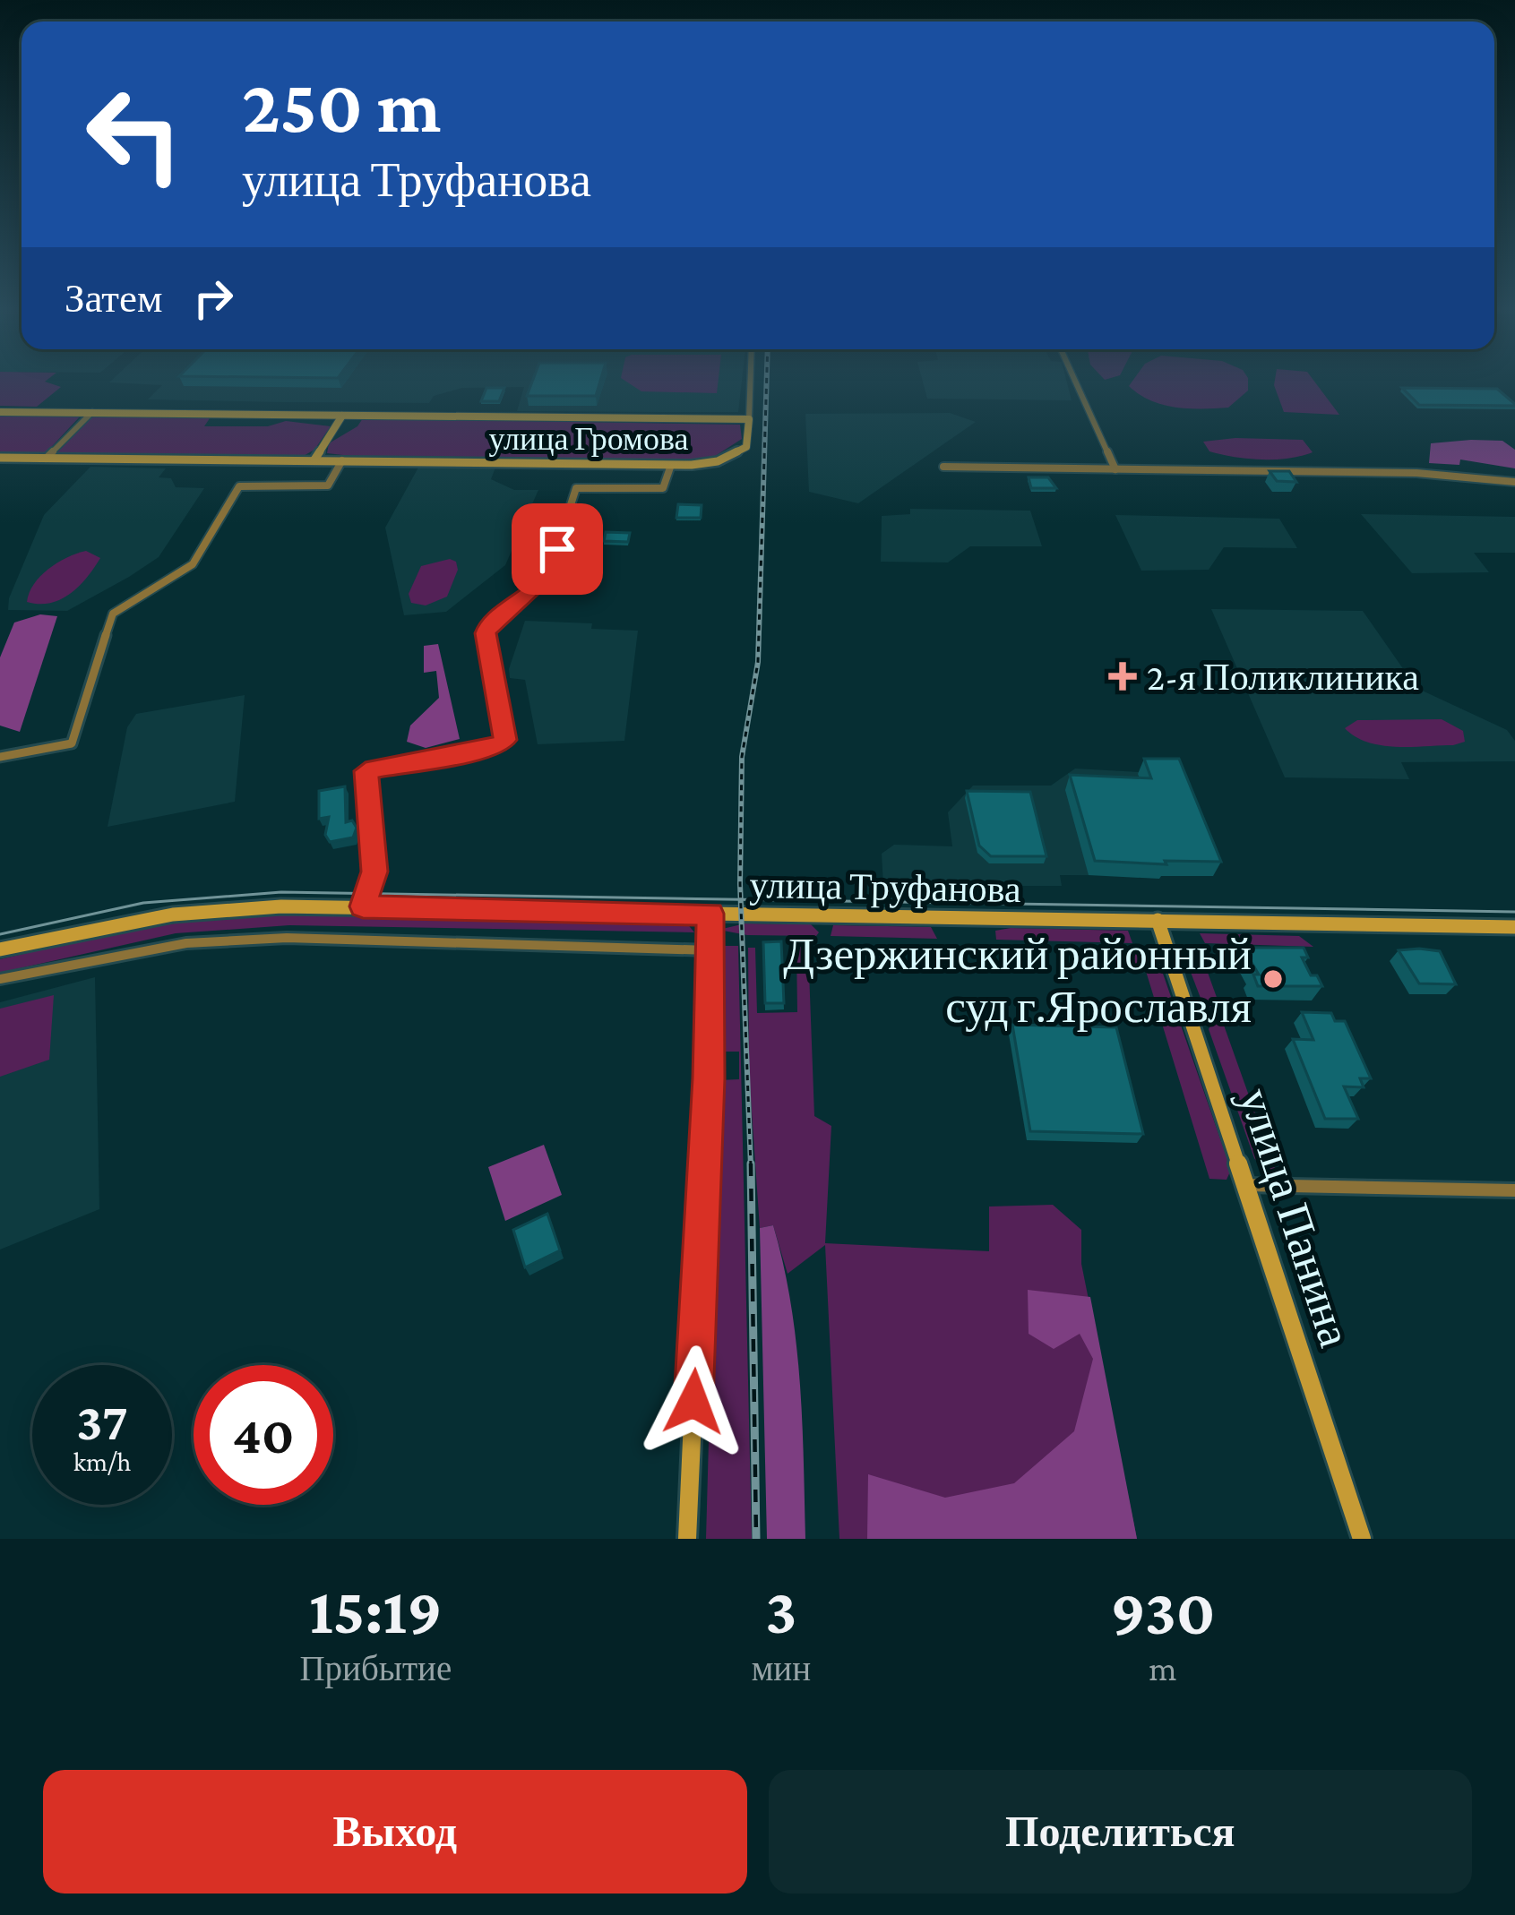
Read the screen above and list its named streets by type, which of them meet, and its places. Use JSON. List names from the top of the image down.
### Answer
{
  "streets": {
    "street": ["улица Громова", "улица Труфанова", "улица Панина"]
  },
  "crossings": [
    ["улица Труфанова", "улица Панина"]
  ],
  "places": {
    "health": ["2-я Поликлиника"],
    "other": ["Дзержинский районный суд г.Ярославля"]
  },
  "page": {
    "turn": ["250 m", "улица Труфанова"],
    "then": "Затем",
    "speed": "37 km/h",
    "limit": "40",
    "eta": [
      "15:19",
      "Прибытие",
      "3",
      "мин",
      "930",
      "m"
    ],
    "buttons": ["Выход", "Поделиться"]
  }
}
